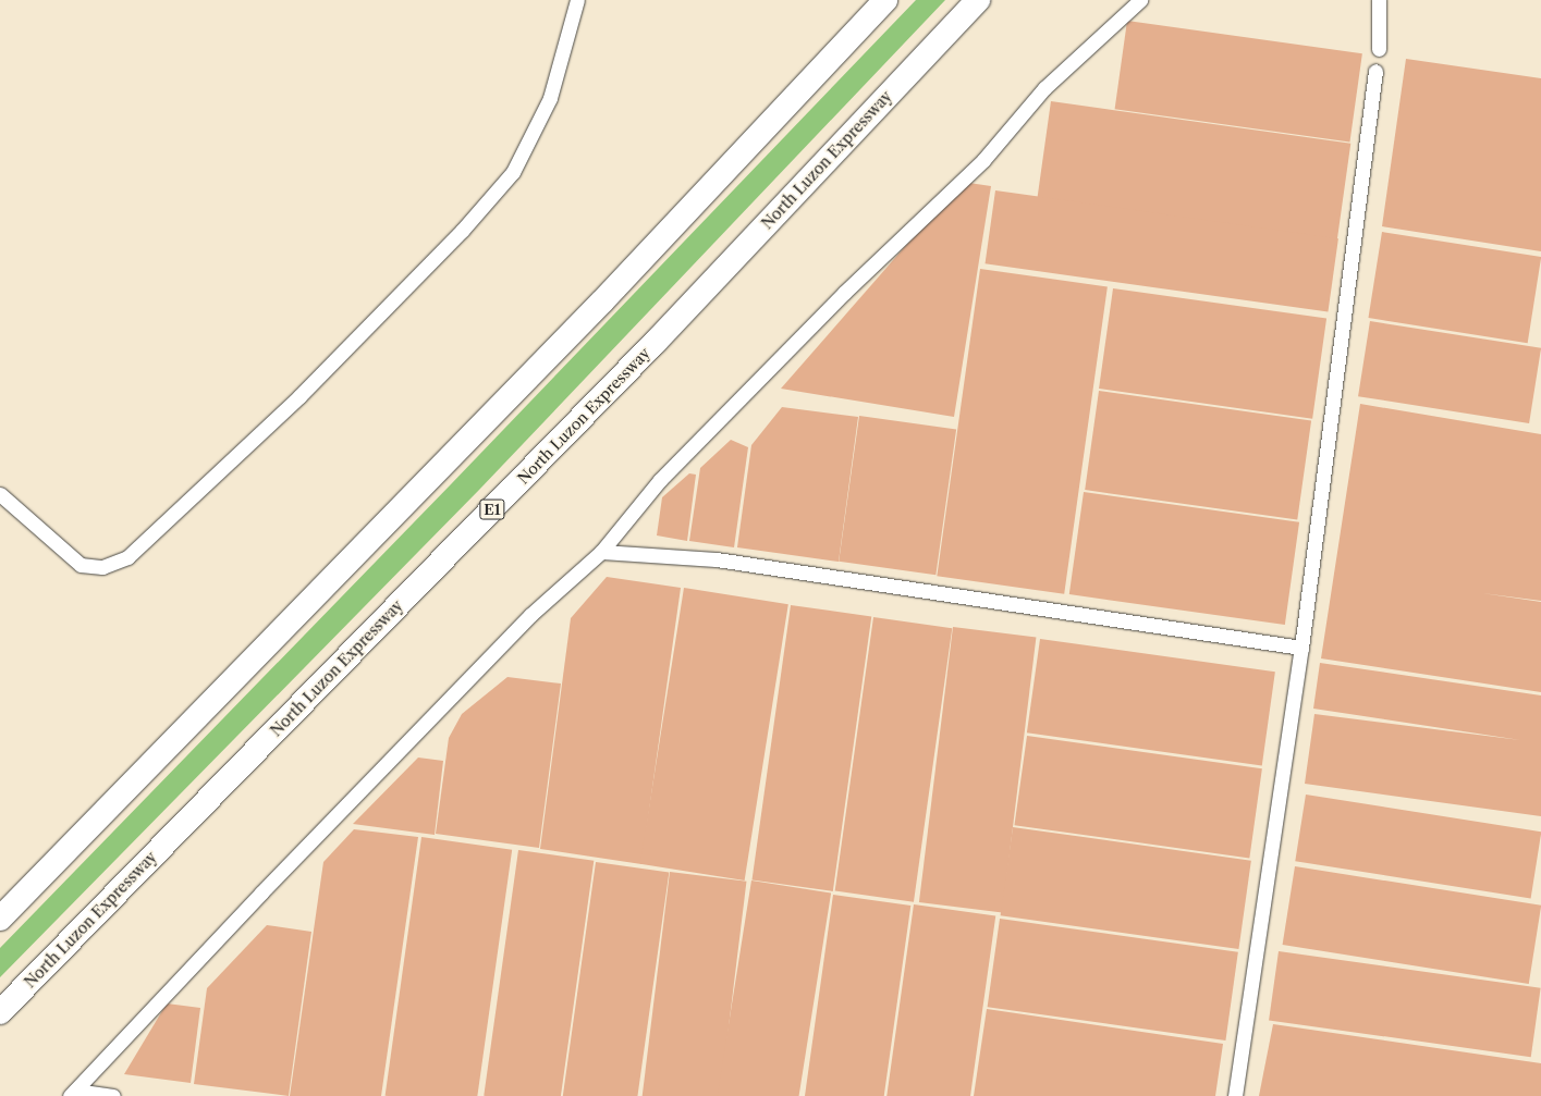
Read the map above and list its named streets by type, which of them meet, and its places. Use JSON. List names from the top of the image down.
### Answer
{
  "streets": {
    "highway": ["North Luzon Expressway", "E1"]
  }
}
